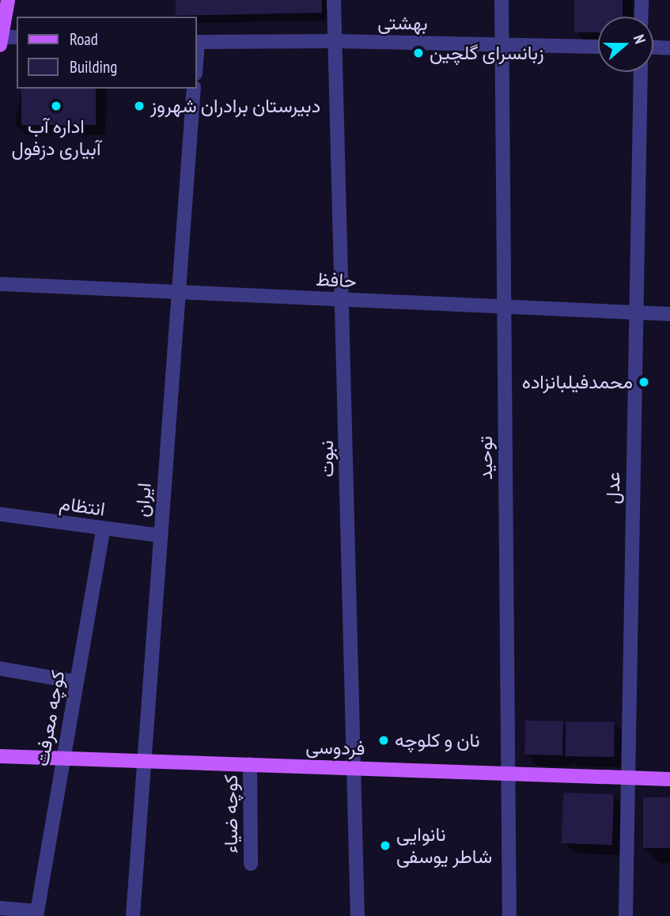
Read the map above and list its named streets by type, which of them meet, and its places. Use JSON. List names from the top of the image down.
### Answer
{
  "streets": {
    "main road": ["فردوسی"],
    "street": [
      "بهشتی",
      "حافظ",
      "توحید",
      "نبوت",
      "عدل",
      "ایران",
      "انتظام",
      "کوچه معرفت",
      "کوچه ضیاء"
    ]
  },
  "crossings": [
    ["بهشتی", "توحید"],
    ["بهشتی", "نبوت"],
    ["حافظ", "توحید"],
    ["حافظ", "نبوت"],
    ["حافظ", "عدل"],
    ["حافظ", "ایران"],
    ["توحید", "فردوسی"],
    ["نبوت", "فردوسی"],
    ["عدل", "فردوسی"],
    ["ایران", "انتظام"],
    ["ایران", "فردوسی"],
    ["انتظام", "کوچه معرفت"],
    ["کوچه معرفت", "فردوسی"],
    ["فردوسی", "کوچه ضیاء"]
  ],
  "places": [
    "زبانسرای گلچین",
    "اداره آب آبیاری دزفول",
    "دبیرستان برادران شهروز",
    "محمدفيلبانزاده",
    "نان و کلوچه",
    "نانوایی شاطر یوسفی"
  ],
  "legend": ["Road", "Building"],
  "north": "right"
}
